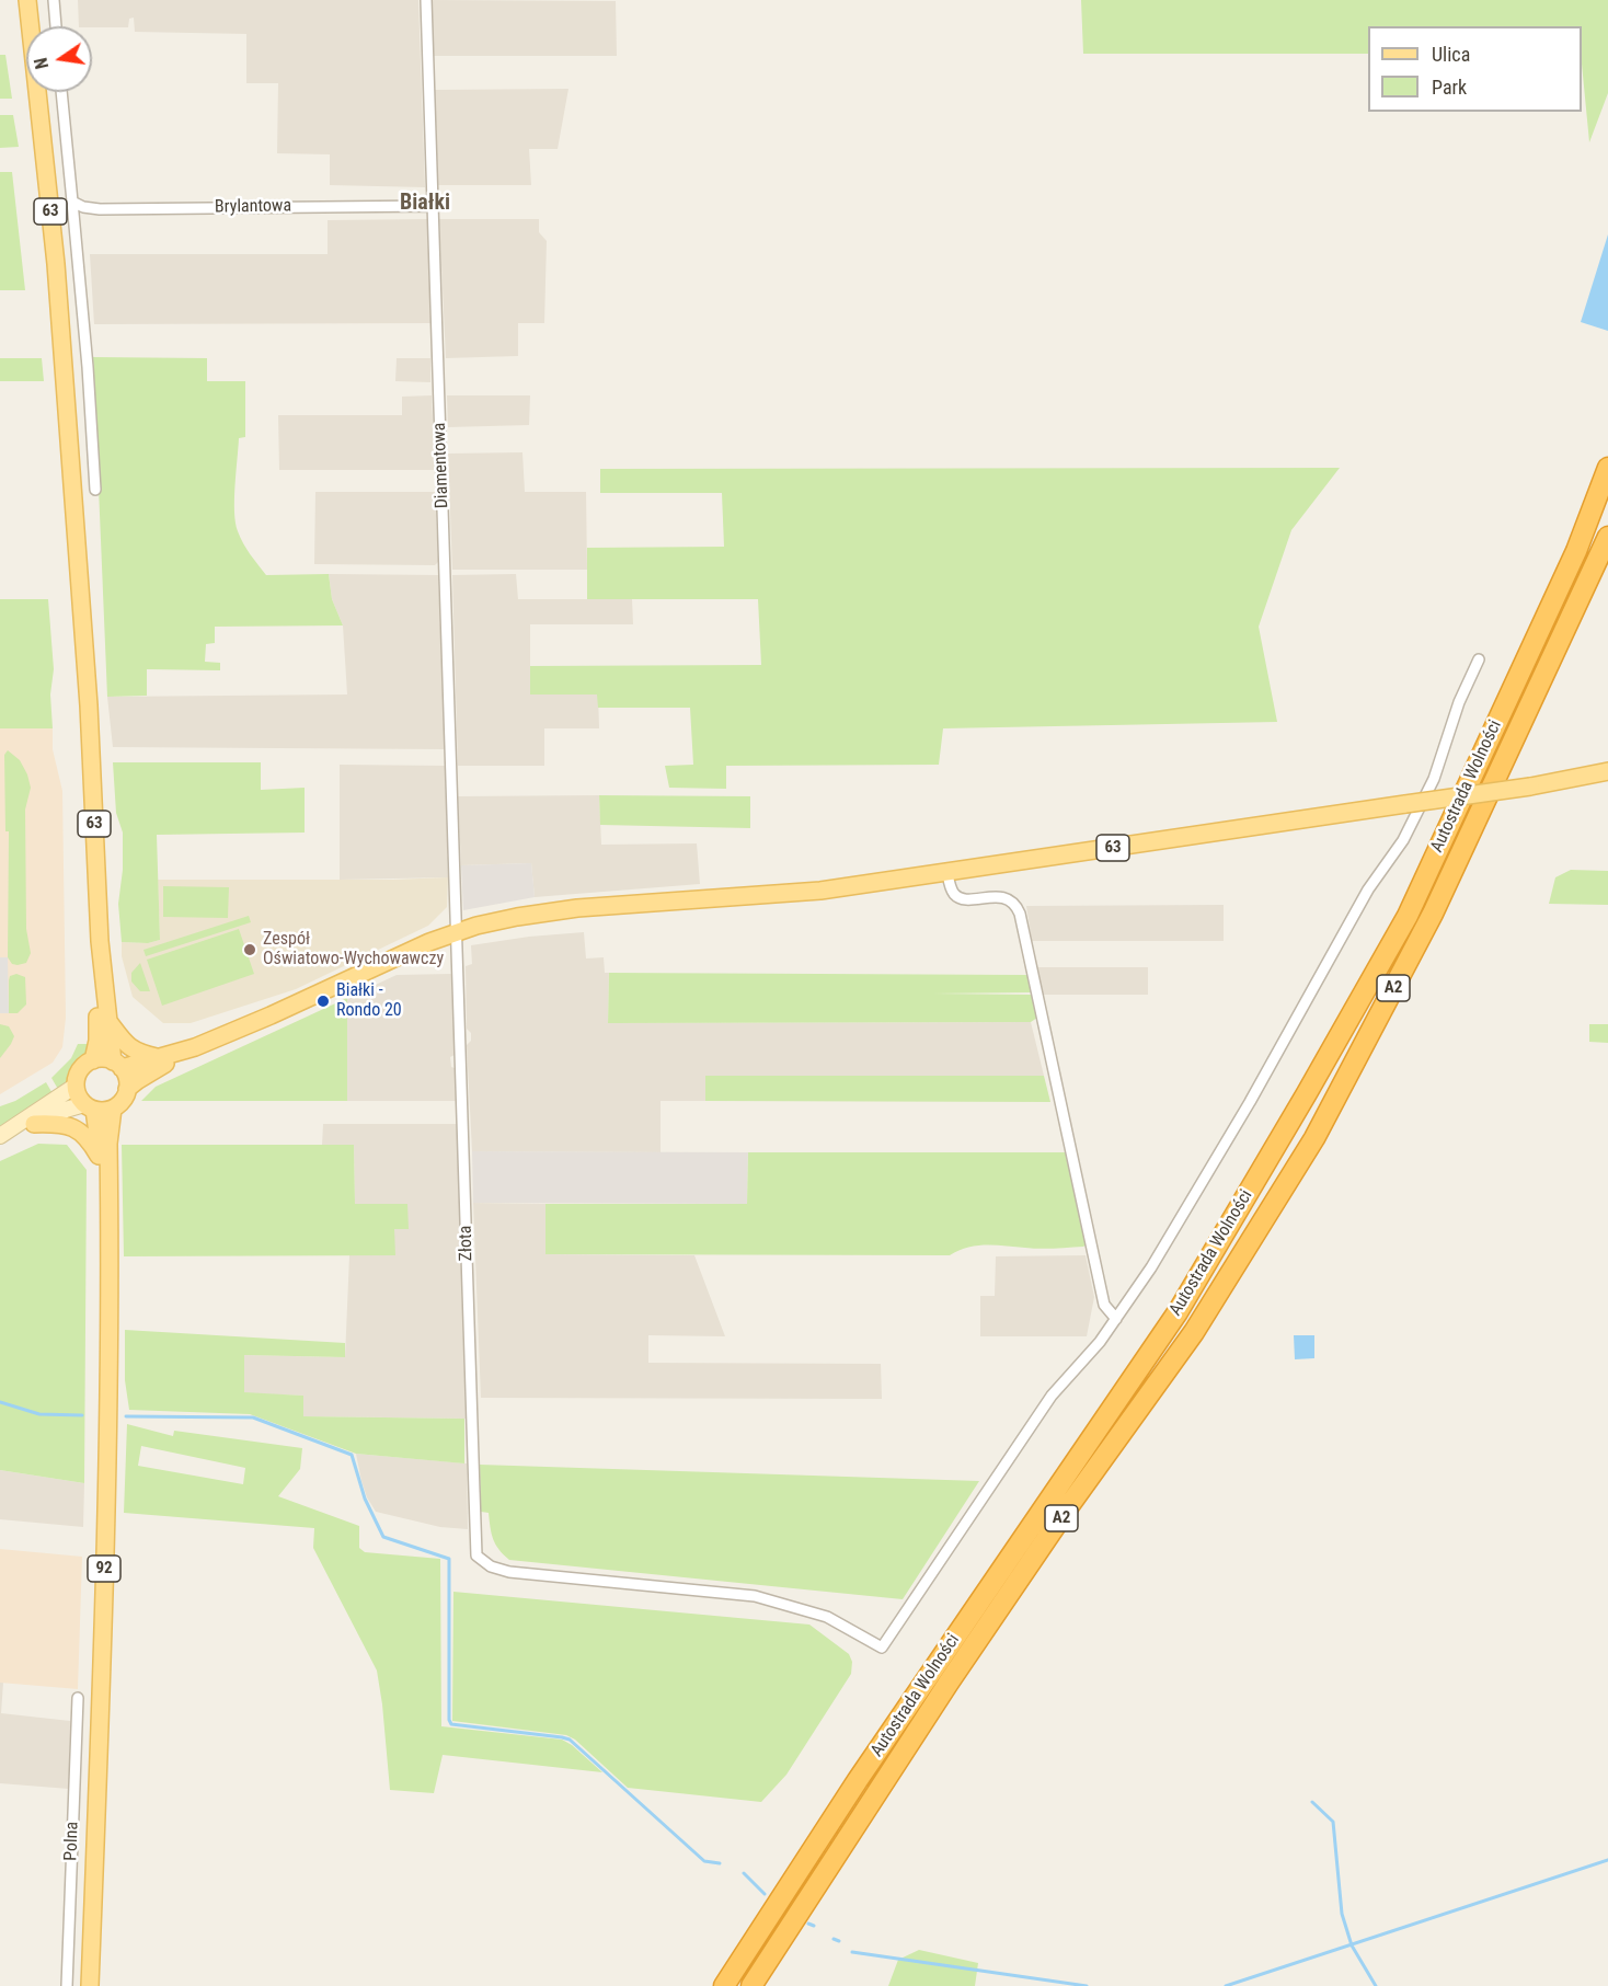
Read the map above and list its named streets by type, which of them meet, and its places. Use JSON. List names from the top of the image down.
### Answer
{
  "streets": {
    "highway": ["Autostrada Wolności", "A2"],
    "main road": ["63", "92"],
    "street": [
      "Brylantowa",
      "Diamentowa",
      "Złota",
      "Polna"
    ]
  },
  "crossings": [
    ["Brylantowa", "Diamentowa"],
    ["63", "Diamentowa"],
    ["63", "Złota"],
    ["63", "92"],
    ["Diamentowa", "Złota"]
  ],
  "districts": ["Białki"],
  "places": ["Zespół Oświatowo-Wychowawczy", "Białki - Rondo 20"],
  "legend": ["Ulica", "Park"],
  "north": "left"
}
